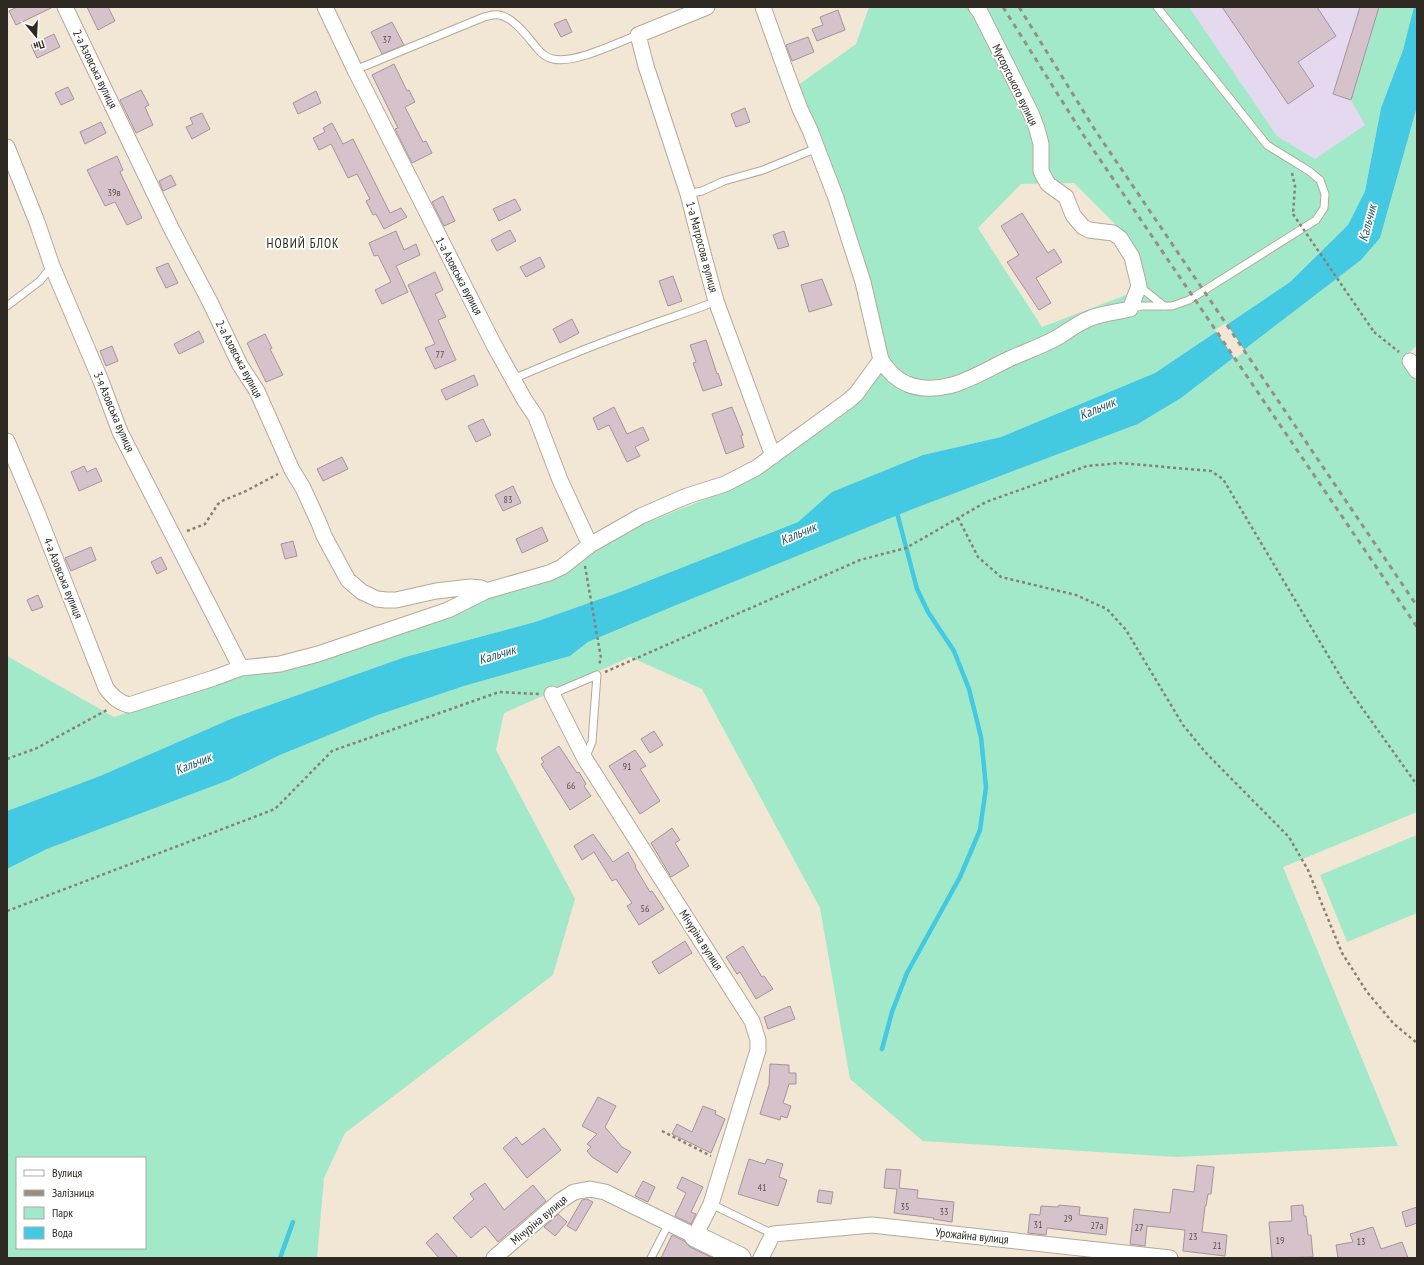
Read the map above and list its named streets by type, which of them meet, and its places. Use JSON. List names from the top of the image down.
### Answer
{
  "streets": {
    "street": [
      "2-а Азовська вулиця",
      "Мусоргського вулиця",
      "1-а Матросова вулиця",
      "1-а Азовська вулиця",
      "3-я Азовська вулиця",
      "4-а Азовська вулиця",
      "Мічуріна вулиця",
      "Урожайна вулиця"
    ]
  },
  "districts": ["НОВИЙ БЛОК"],
  "water": ["Кальчик"],
  "house_numbers": [
    "37",
    "39в",
    "77",
    "83",
    "91",
    "66",
    "56",
    "41",
    "35",
    "33",
    "29",
    "31",
    "27а",
    "27",
    "23",
    "19",
    "13",
    "21"
  ],
  "legend": [
    "Вулиця",
    "Залізниця",
    "Парк",
    "Вода"
  ],
  "north": "bottom"
}
